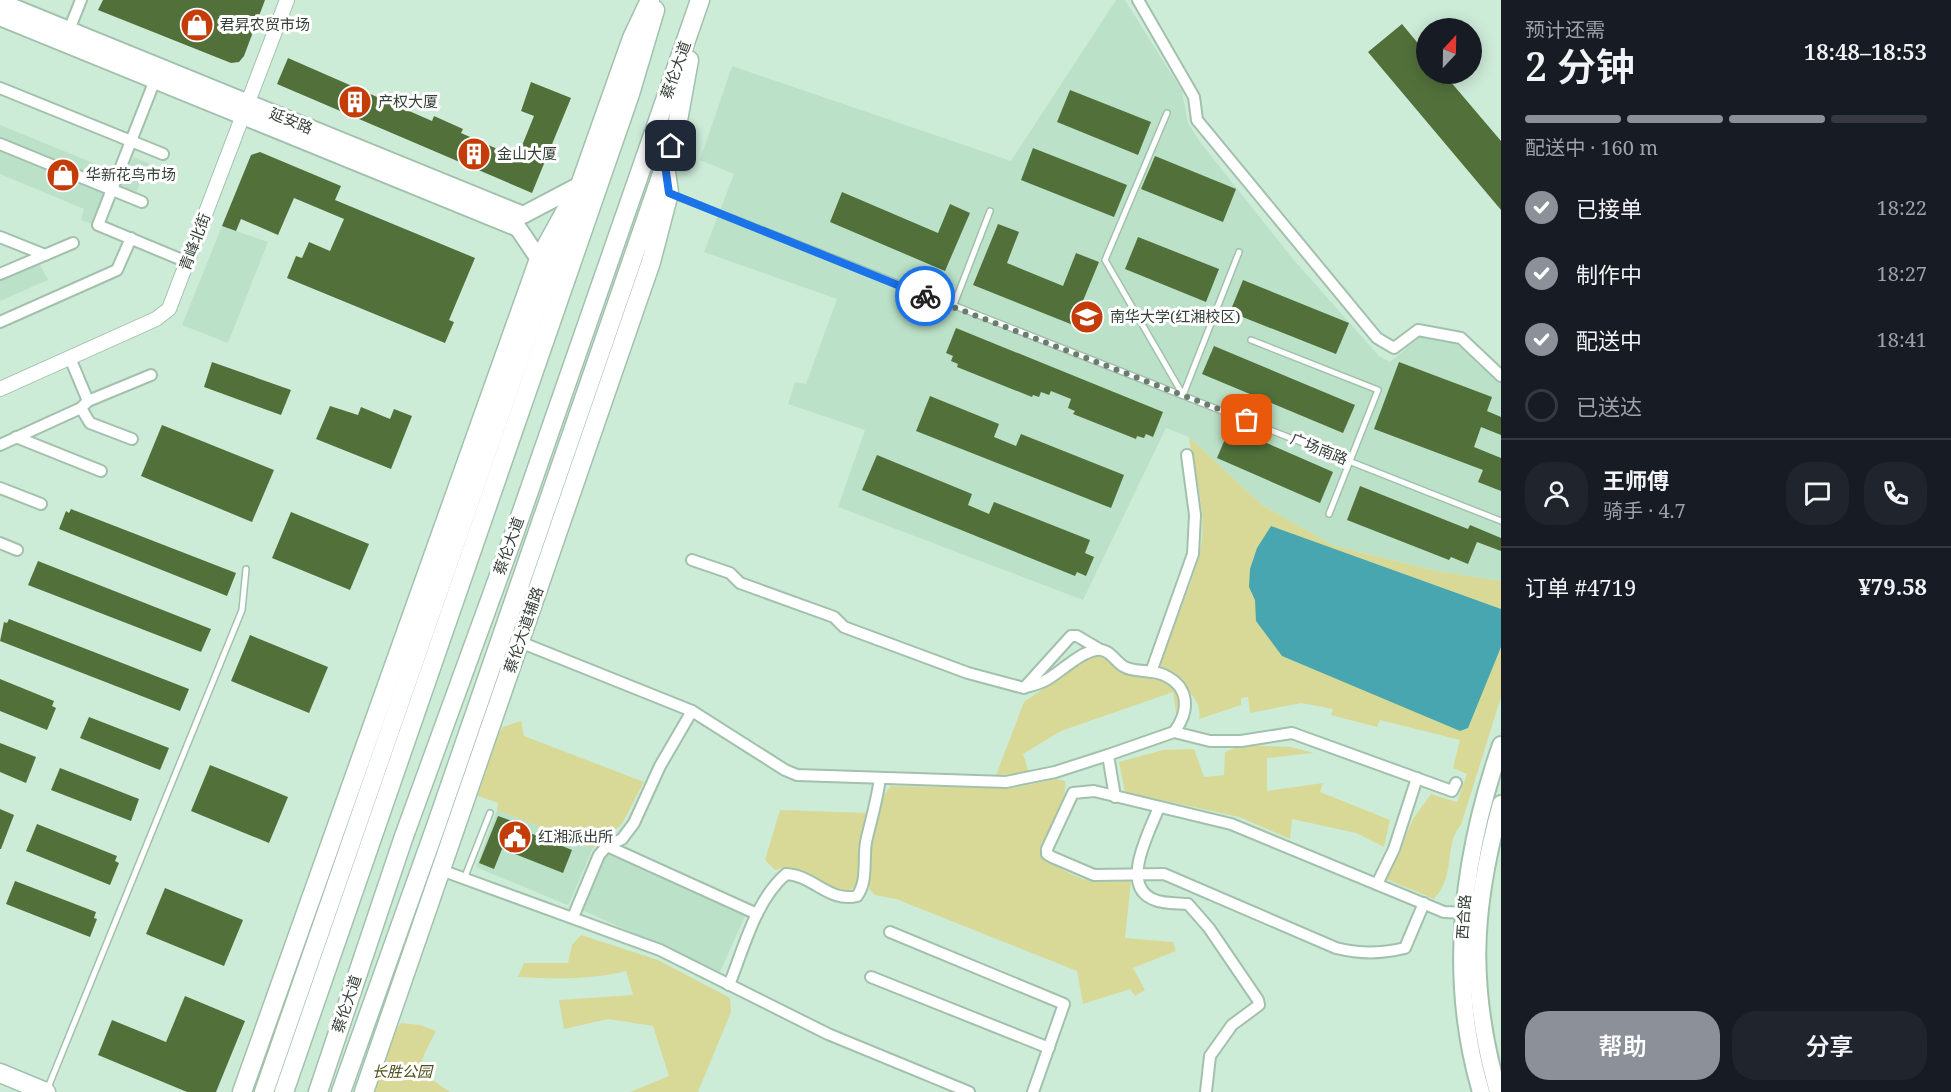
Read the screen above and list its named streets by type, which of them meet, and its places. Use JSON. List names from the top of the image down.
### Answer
{
  "streets": {
    "main road": [
      "蔡伦大道",
      "延安路",
      "蔡伦大道辅路",
      "西合路"
    ],
    "street": ["青峰北街"],
    "lane": ["广场南路"]
  },
  "crossings": [
    ["延安路", "青峰北街"],
    ["广场南路", "蔡伦大道辅路"]
  ],
  "parks": ["长胜公园"],
  "places": {
    "shop": ["君昇农贸市场", "华新花鸟市场"],
    "building": ["产权大厦", "金山大厦"],
    "school or university": ["南华大学(红湘校区)"],
    "public building": ["红湘派出所"]
  },
  "north": "top",
  "page": {
    "heading": ["2 分钟", "预计还需", "18:48–18:53"],
    "panel": [
      "王师傅",
      "骑手 · 4.7",
      "订单 #4719",
      "¥79.58"
    ],
    "bar": "配送中 · 160 m",
    "list": [
      ["已接单", "18:22"],
      ["制作中", "18:27"],
      ["配送中", "18:41"],
      "已送达"
    ],
    "buttons": ["帮助", "分享"]
  }
}
